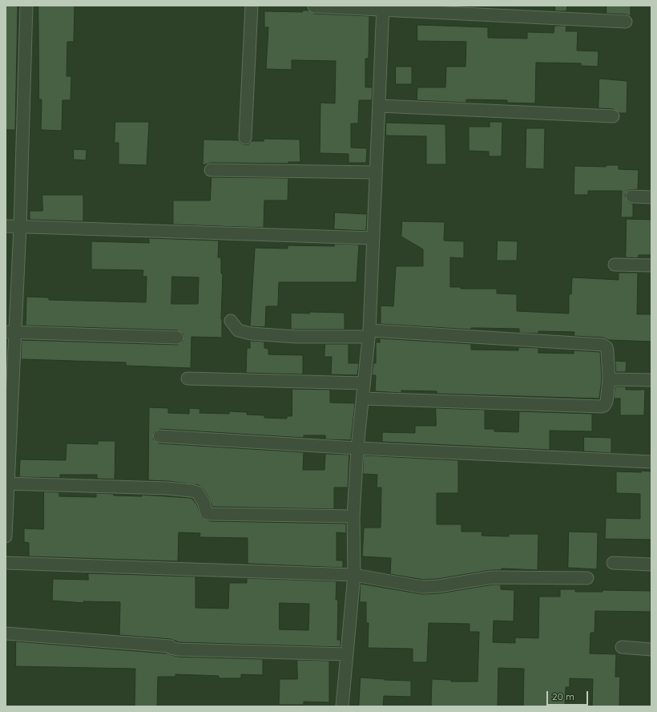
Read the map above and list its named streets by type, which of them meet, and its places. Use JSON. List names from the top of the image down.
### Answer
{
  "scale_bar": "20 m"
}
